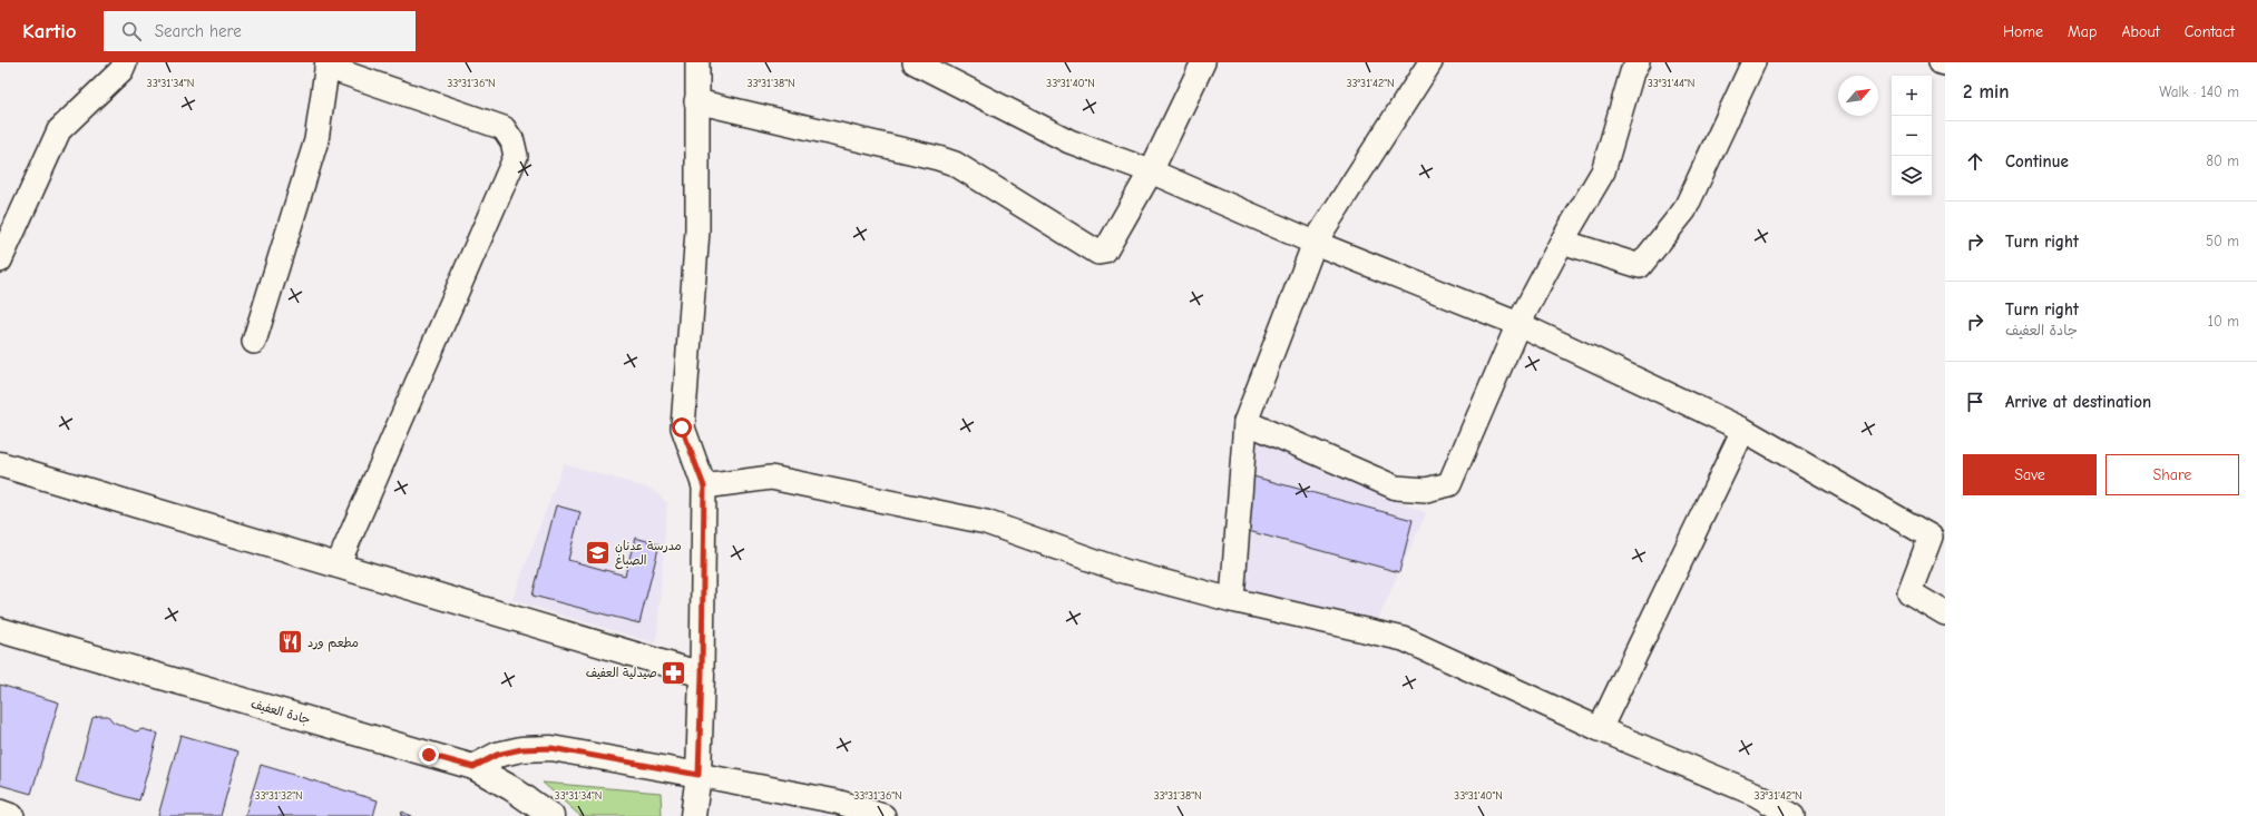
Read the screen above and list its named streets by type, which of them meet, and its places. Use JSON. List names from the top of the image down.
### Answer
{
  "streets": {
    "main road": ["جادة العفيف"]
  },
  "places": {
    "school or university": ["مدرسة عدنان الصباغ"],
    "restaurant": ["مطعم ورد"],
    "pharmacy": ["صيدلية العفيف"]
  },
  "north": "top right",
  "page": {
    "header": "Kartio",
    "search": "Search here",
    "nav": [
      "Home",
      "Map",
      "About",
      "Contact"
    ],
    "heading": ["2 min", "Walk · 140 m"],
    "map_buttons": ["+", "−"],
    "list": [
      ["Continue", "80 m"],
      ["Turn right", "50 m"],
      ["Turn right", "جادة العفيف", "10 m"],
      "Arrive at destination"
    ],
    "buttons": ["Save", "Share"]
  },
  "coordinates": [
    "33°31'34\"N",
    "33°31'36\"N",
    "33°31'38\"N",
    "33°31'40\"N",
    "33°31'42\"N",
    "33°31'44\"N",
    "33°31'32\"N"
  ]
}
